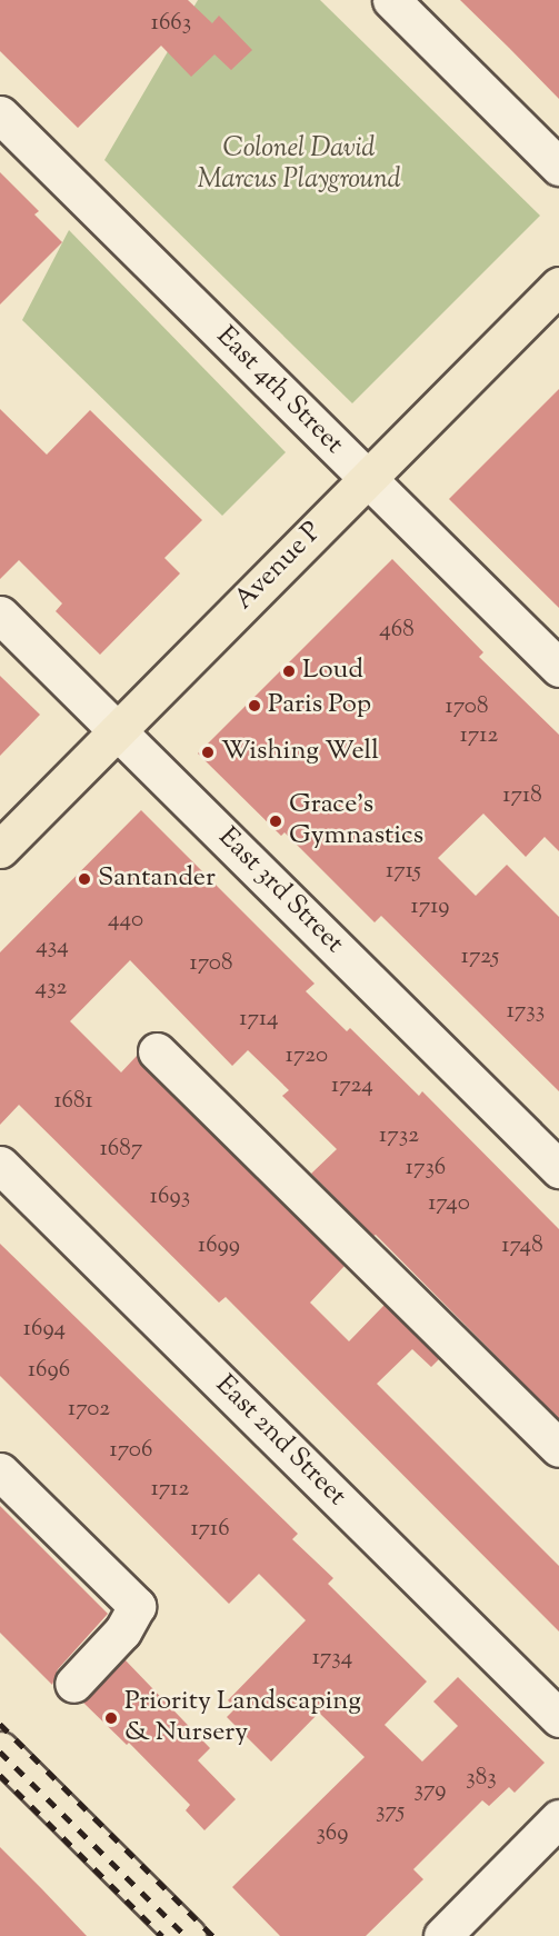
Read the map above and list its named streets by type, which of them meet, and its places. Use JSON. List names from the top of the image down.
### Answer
{
  "streets": {
    "main road": ["Avenue P"],
    "street": ["East 4th Street", "East 3rd Street", "East 2nd Street"]
  },
  "crossings": [
    ["East 4th Street", "Avenue P"],
    ["Avenue P", "East 3rd Street"]
  ],
  "parks": ["Colonel David Marcus Playground"],
  "places": [
    "Loud",
    "Paris Pop",
    "Wishing Well",
    "Grace's Gymnastics",
    "Santander",
    "Priority Landscaping & Nursery"
  ],
  "house_numbers": [
    "1663",
    "468",
    "1708",
    "1712",
    "1718",
    "1715",
    "1719",
    "440",
    "434",
    "1725",
    "1708",
    "432",
    "1733",
    "1714",
    "1720",
    "1724",
    "1681",
    "1732",
    "1687",
    "1736",
    "1693",
    "1740",
    "1699",
    "1748",
    "1694",
    "1696",
    "1702",
    "1706",
    "1712",
    "1716",
    "1734",
    "383",
    "379",
    "375",
    "369"
  ]
}
